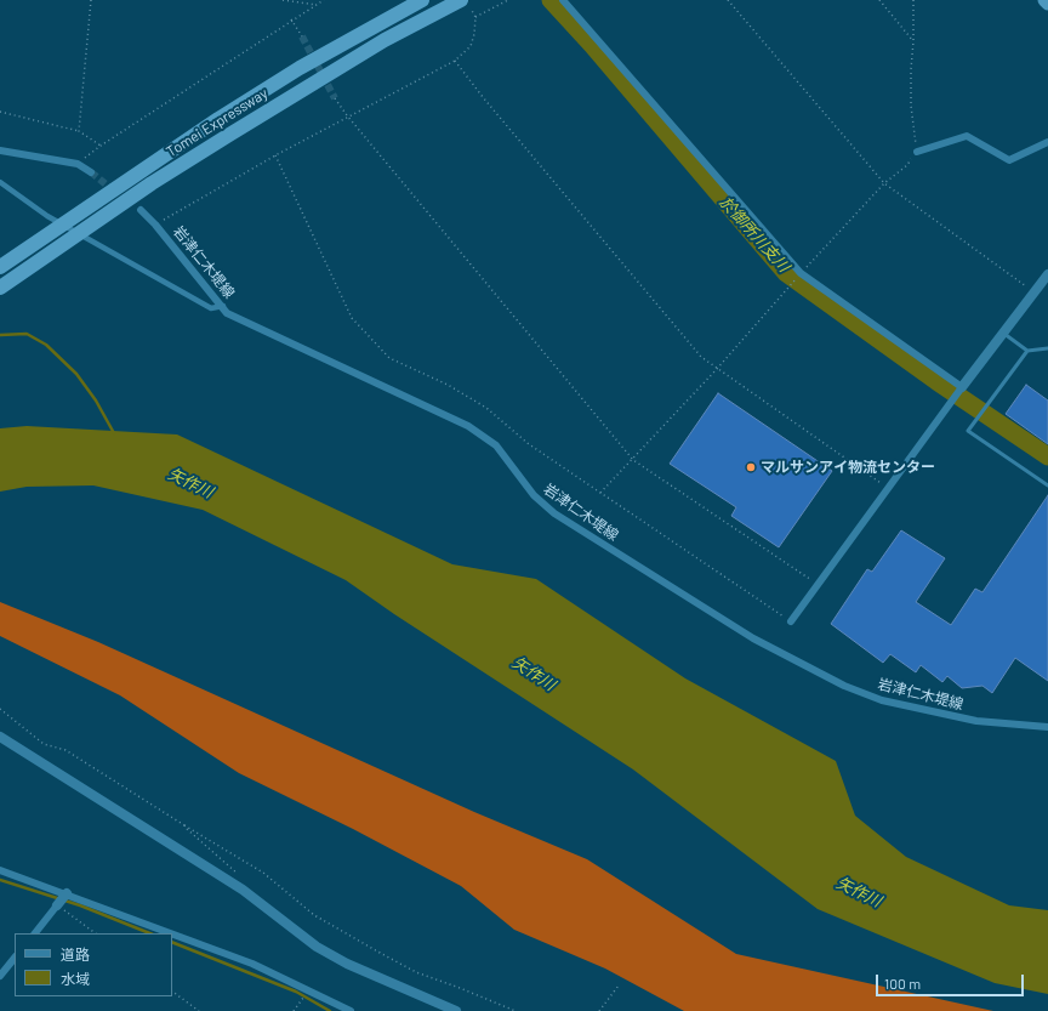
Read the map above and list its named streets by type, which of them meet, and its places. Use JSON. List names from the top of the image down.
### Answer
{
  "streets": {
    "highway": ["Tomei Expressway"],
    "street": ["岩津仁木堤線"]
  },
  "water": ["於御所川支川", "矢作川"],
  "places": ["マルサンアイ物流センター"],
  "legend": ["道路", "水域"],
  "scale_bar": "100 m"
}
